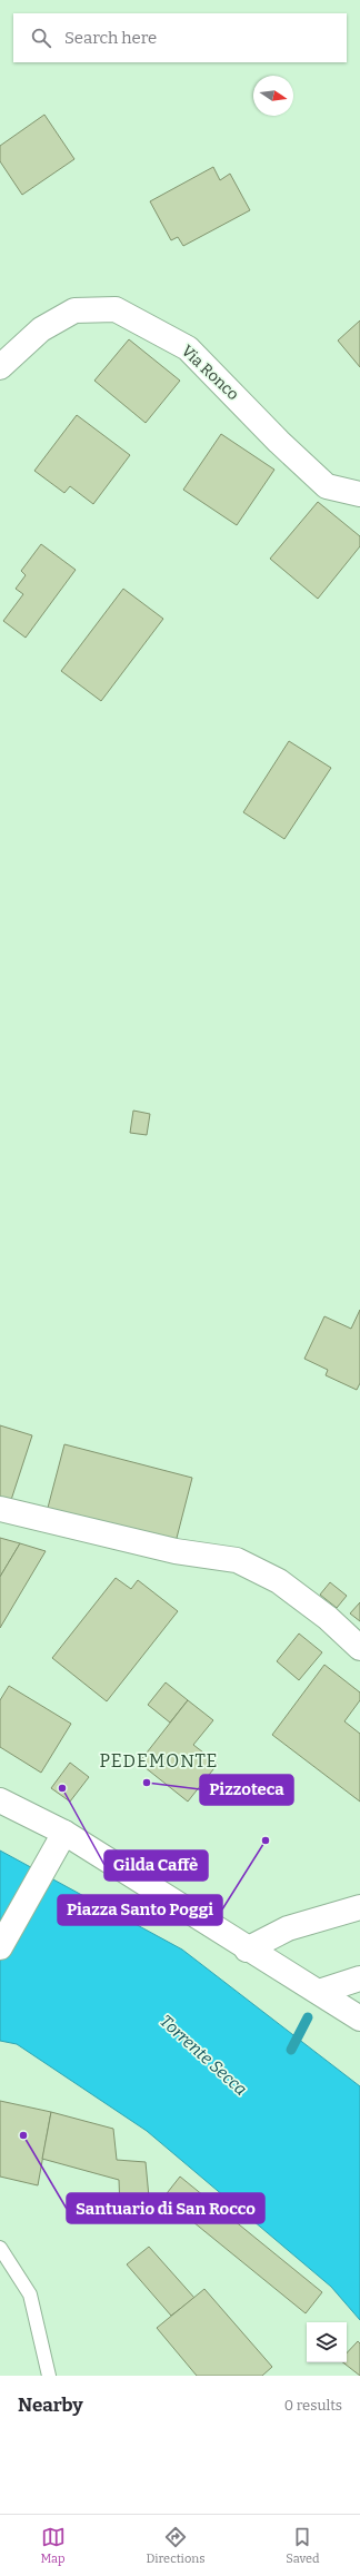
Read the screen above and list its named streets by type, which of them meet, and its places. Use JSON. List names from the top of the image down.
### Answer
{
  "streets": {
    "street": ["Via Ronco"]
  },
  "districts": ["PEDEMONTE"],
  "water": ["Torrente Secca"],
  "places": [
    "Pizzoteca",
    "Gilda Caffè",
    "Piazza Santo Poggi",
    "Santuario di San Rocco"
  ],
  "north": "right",
  "page": {
    "search": "Search here",
    "heading": ["Nearby", "0 results"],
    "nav": ["Map", "Directions", "Saved"]
  }
}
